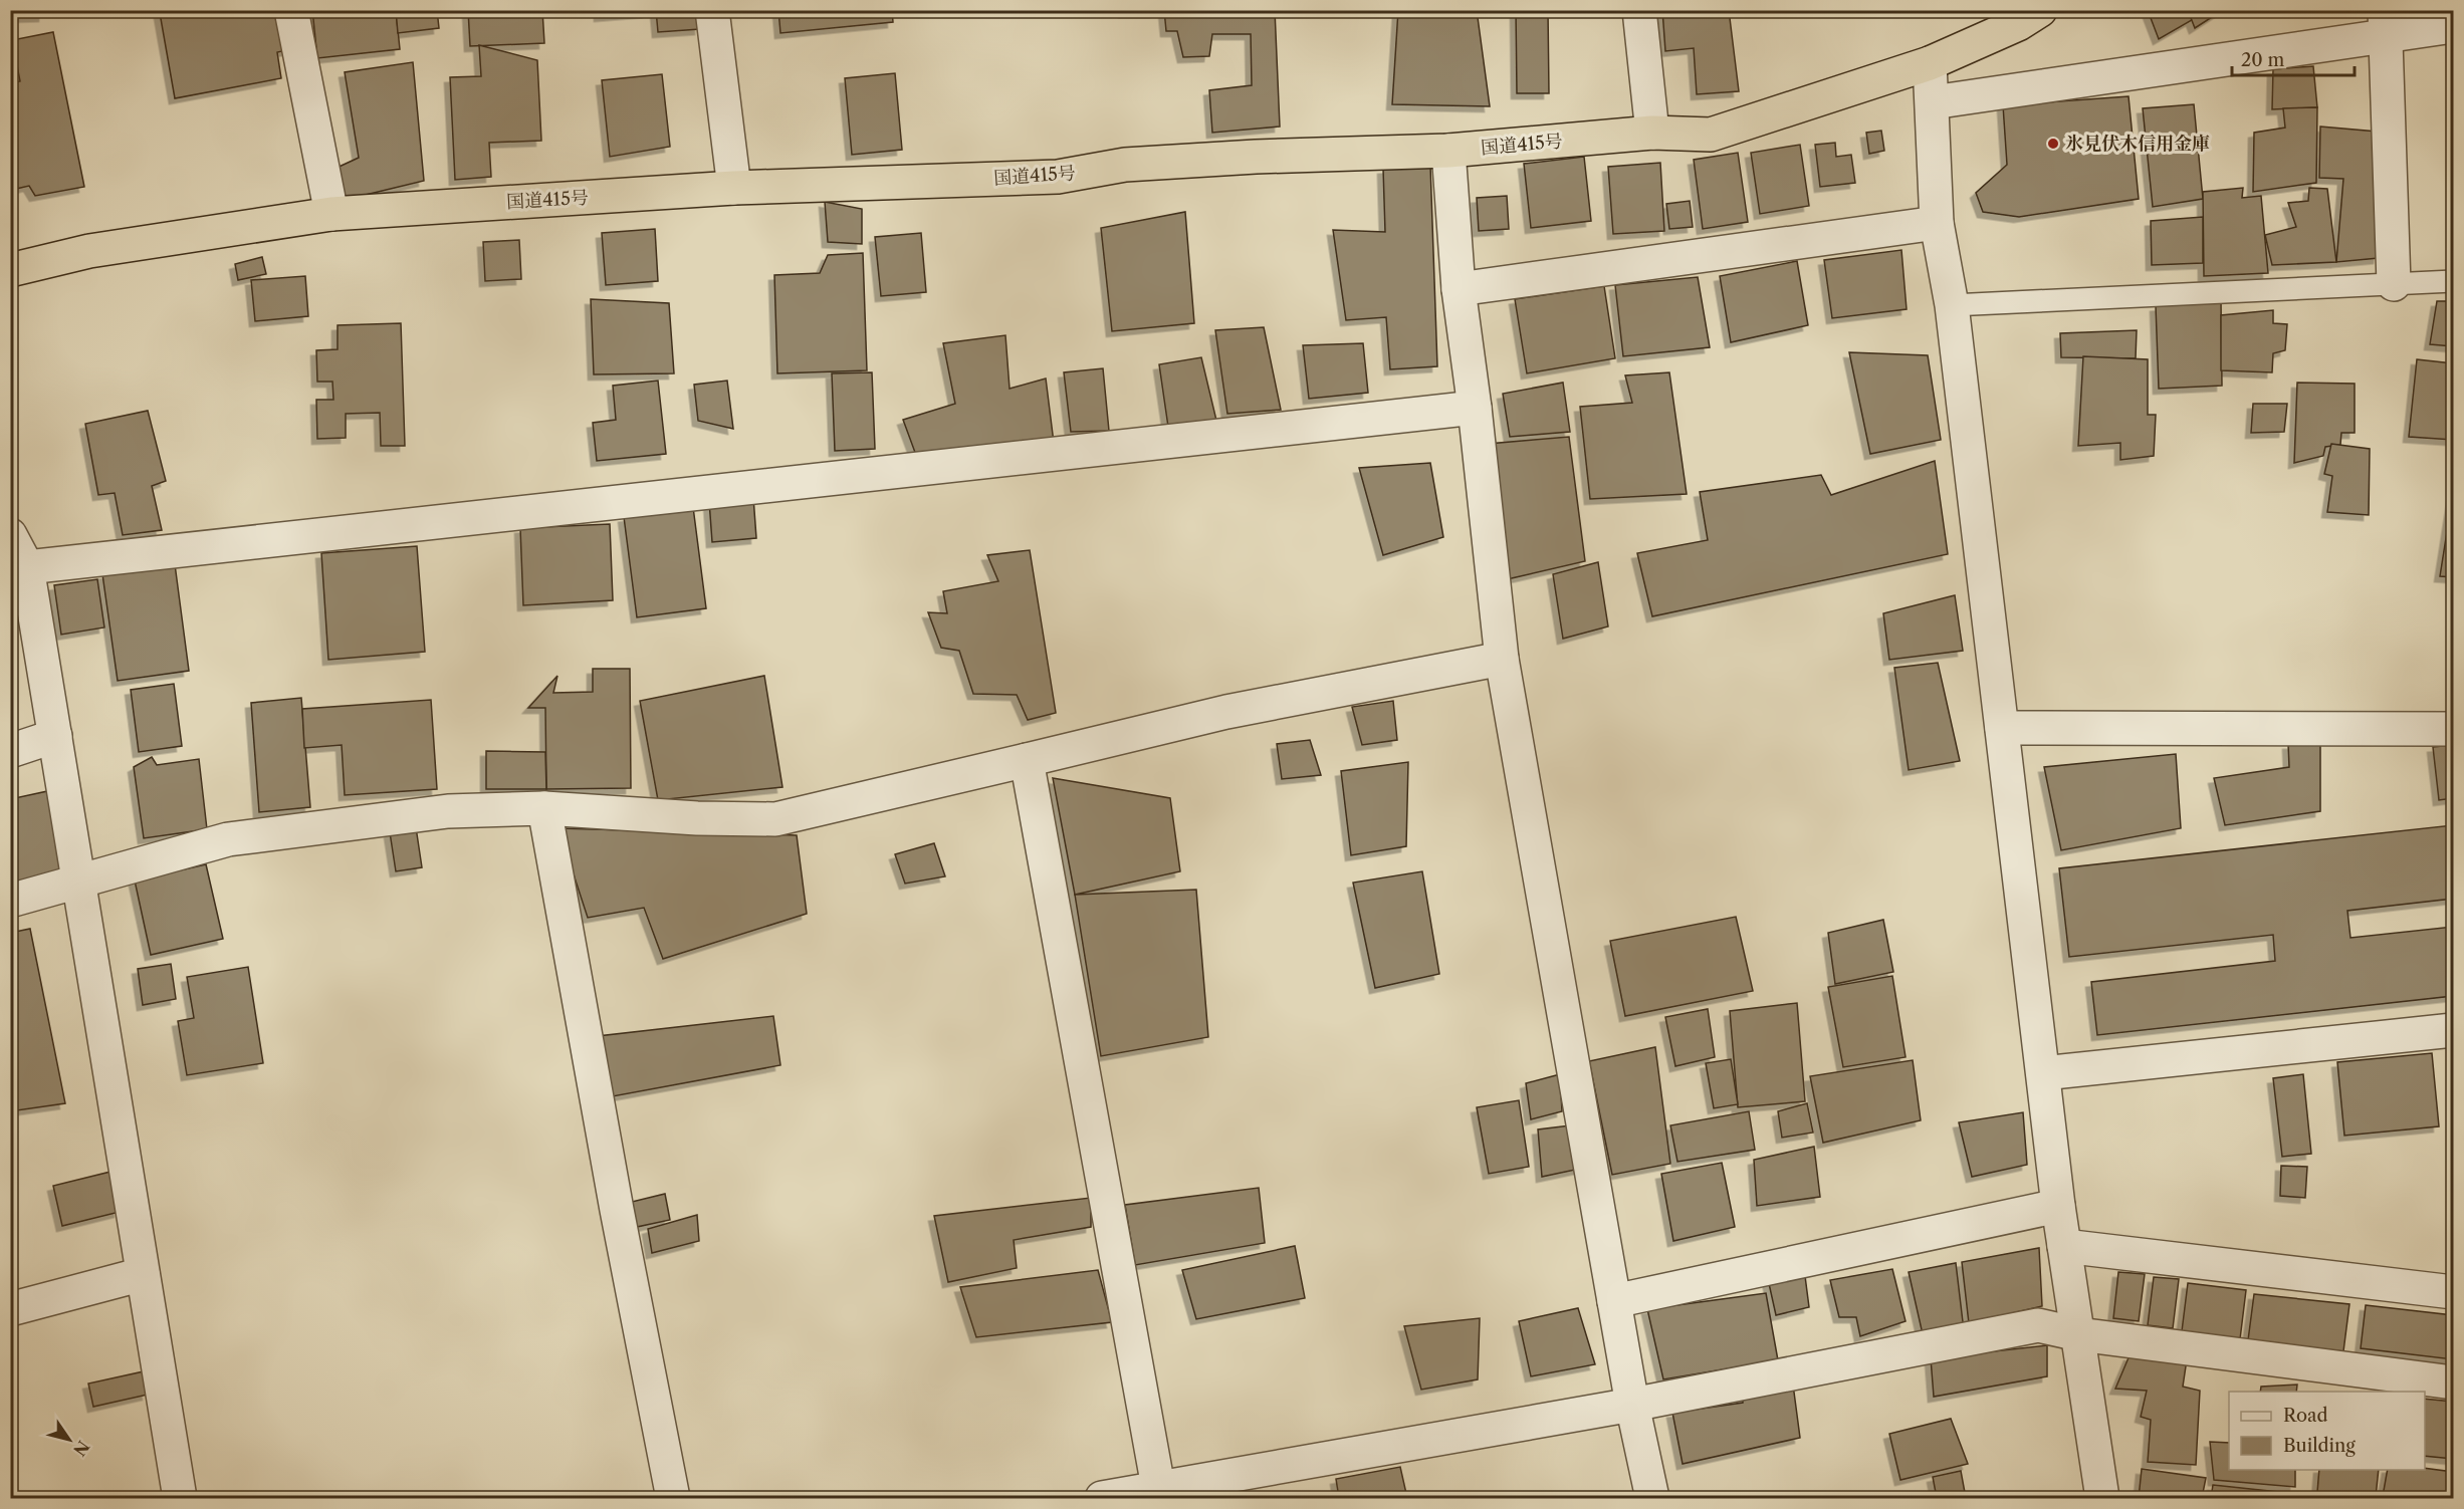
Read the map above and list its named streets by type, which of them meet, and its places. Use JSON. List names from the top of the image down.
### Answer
{
  "streets": {
    "highway": ["国道415号"]
  },
  "places": ["氷見伏木信用金庫"],
  "legend": ["Road", "Building"],
  "scale_bar": "20 m",
  "north": "bottom right"
}
